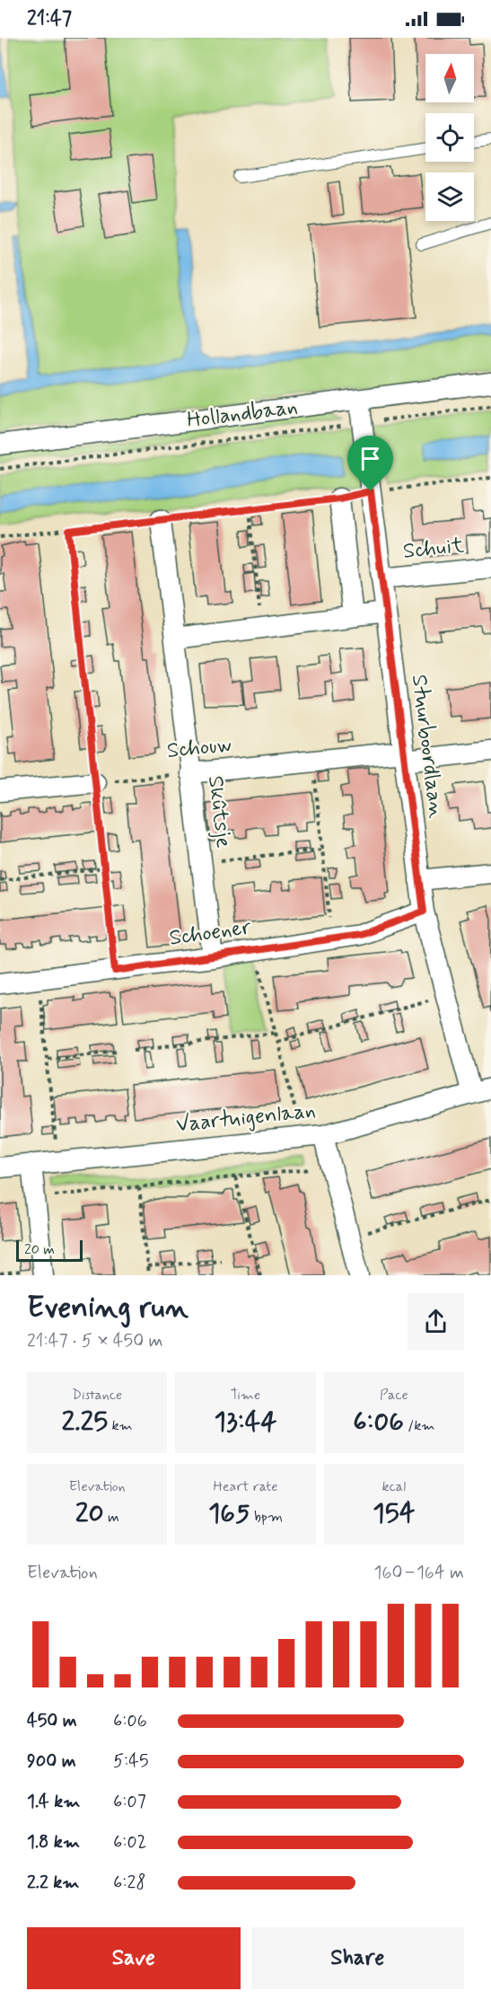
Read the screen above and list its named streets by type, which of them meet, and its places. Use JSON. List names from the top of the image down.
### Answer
{
  "streets": {
    "street": [
      "Hollandbaan",
      "Schuit",
      "Stuurboordlaan",
      "Schouw",
      "Skûtsje",
      "Schoener",
      "Vaartuigenlaan"
    ]
  },
  "crossings": [
    ["Hollandbaan", "Stuurboordlaan"],
    ["Schuit", "Stuurboordlaan"],
    ["Stuurboordlaan", "Schouw"],
    ["Stuurboordlaan", "Schoener"],
    ["Stuurboordlaan", "Vaartuigenlaan"],
    ["Schouw", "Skûtsje"],
    ["Skûtsje", "Schoener"]
  ],
  "scale_bar": "20 m",
  "north": "top",
  "page": {
    "status": "21:47",
    "scale": "20 m",
    "heading": ["Evening run", "21:47 · 5 × 450 m"],
    "stats": [
      ["Distance", "2.25 km"],
      ["Time", "13:44"],
      ["Pace", "6:06 /km"],
      ["Elevation", "20 m"],
      ["Heart rate", "165 bpm"],
      ["kcal", "154"]
    ],
    "chart": ["Elevation", "160–164 m"],
    "list": [
      {
        "name": "450 m",
        "note": "6:06"
      },
      {
        "name": "900 m",
        "note": "5:45"
      },
      {
        "name": "1.4 km",
        "note": "6:07"
      },
      {
        "name": "1.8 km",
        "note": "6:02"
      },
      {
        "name": "2.2 km",
        "note": "6:28"
      }
    ],
    "buttons": ["Save", "Share"]
  }
}
